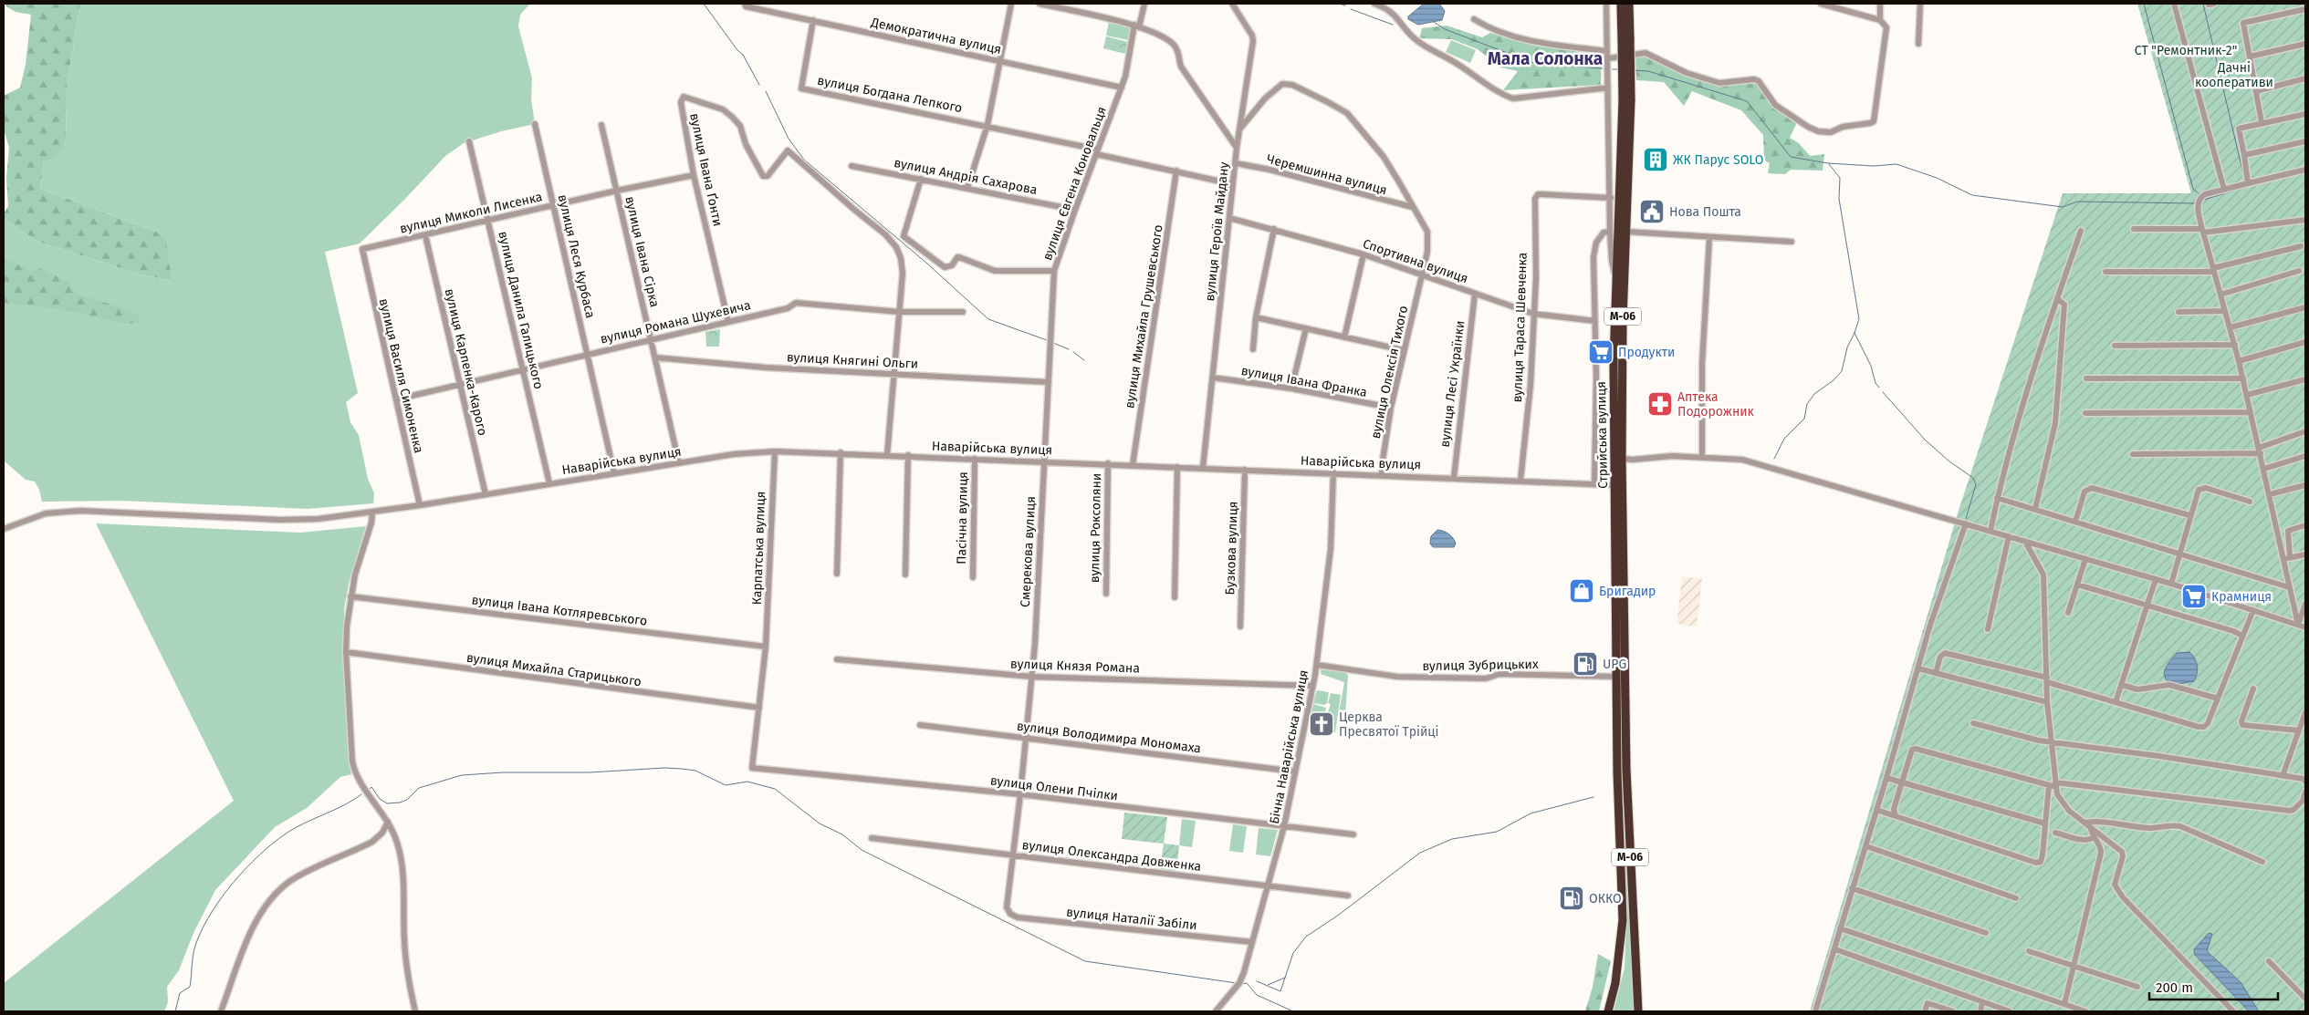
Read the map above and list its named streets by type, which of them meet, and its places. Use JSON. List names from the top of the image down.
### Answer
{
  "streets": {
    "highway": ["М-06", "Стрийська вулиця"],
    "street": [
      "Демократична вулиця",
      "вулиця Богдана Лепкого",
      "вулиця Івана Ґонти",
      "Черемшинна вулиця",
      "вулиця Андрія Сахарова",
      "вулиця Євгена Коновальця",
      "вулиця Миколи Лисенка",
      "вулиця Героїв Майдану",
      "вулиця Івана Сірка",
      "вулиця Леся Курбаса",
      "Спортивна вулиця",
      "вулиця Данила Галицького",
      "вулиця Михайла Грушевського",
      "вулиця Романа Шухевича",
      "вулиця Тараса Шевченка",
      "вулиця Княгині Ольги",
      "вулиця Карпенка-Карого",
      "вулиця Олексія Тихого",
      "вулиця Василя Симоненка",
      "вулиця Івана Франка",
      "вулиця Лесі Українки",
      "Наварійська вулиця",
      "Пасічна вулиця",
      "вулиця Роксоляни",
      "Карпатська вулиця",
      "Бузкова вулиця",
      "Смерекова вулиця",
      "вулиця Івана Котляревського",
      "вулиця Зубрицьких",
      "вулиця Князя Романа",
      "вулиця Михайла Старицького",
      "вулиця Володимира Мономаха",
      "Бічна Наварійська вулиця",
      "вулиця Олени Пчілки",
      "вулиця Олександра Довженка",
      "вулиця Наталії Забіли"
    ]
  },
  "crossings": [
    ["Демократична вулиця", "вулиця Богдана Лепкого"],
    ["Демократична вулиця", "вулиця Євгена Коновальця"],
    ["вулиця Богдана Лепкого", "вулиця Євгена Коновальця"],
    ["вулиця Богдана Лепкого", "вулиця Героїв Майдану"],
    ["вулиця Богдана Лепкого", "вулиця Михайла Грушевського"],
    ["вулиця Івана Ґонти", "вулиця Миколи Лисенка"],
    ["вулиця Івана Ґонти", "вулиця Романа Шухевича"],
    ["Черемшинна вулиця", "вулиця Героїв Майдану"],
    ["Черемшинна вулиця", "вулиця Олексія Тихого"],
    ["вулиця Андрія Сахарова", "вулиця Євгена Коновальця"],
    ["вулиця Євгена Коновальця", "вулиця Княгині Ольги"],
    ["вулиця Євгена Коновальця", "Наварійська вулиця"],
    ["вулиця Євгена Коновальця", "Смерекова вулиця"],
    ["вулиця Миколи Лисенка", "вулиця Івана Сірка"],
    ["вулиця Миколи Лисенка", "вулиця Леся Курбаса"],
    ["вулиця Миколи Лисенка", "вулиця Данила Галицького"],
    ["вулиця Миколи Лисенка", "вулиця Карпенка-Карого"],
    ["вулиця Миколи Лисенка", "вулиця Василя Симоненка"],
    ["вулиця Героїв Майдану", "Спортивна вулиця"],
    ["вулиця Героїв Майдану", "вулиця Олексія Тихого"],
    ["вулиця Героїв Майдану", "вулиця Івана Франка"],
    ["вулиця Героїв Майдану", "Наварійська вулиця"],
    ["вулиця Івана Сірка", "вулиця Романа Шухевича"],
    ["вулиця Івана Сірка", "вулиця Княгині Ольги"],
    ["вулиця Івана Сірка", "Наварійська вулиця"],
    ["вулиця Леся Курбаса", "вулиця Романа Шухевича"],
    ["вулиця Леся Курбаса", "Наварійська вулиця"],
    ["Спортивна вулиця", "вулиця Тараса Шевченка"],
    ["Спортивна вулиця", "вулиця Олексія Тихого"],
    ["Спортивна вулиця", "вулиця Лесі Українки"],
    ["вулиця Данила Галицького", "вулиця Романа Шухевича"],
    ["вулиця Данила Галицького", "Наварійська вулиця"],
    ["вулиця Михайла Грушевського", "Наварійська вулиця"],
    ["М-06", "Стрийська вулиця"],
    ["вулиця Романа Шухевича", "вулиця Карпенка-Карого"],
    ["вулиця Романа Шухевича", "вулиця Василя Симоненка"],
    ["вулиця Тараса Шевченка", "Наварійська вулиця"],
    ["вулиця Карпенка-Карого", "Наварійська вулиця"],
    ["вулиця Олексія Тихого", "вулиця Івана Франка"],
    ["вулиця Олексія Тихого", "Наварійська вулиця"],
    ["вулиця Василя Симоненка", "Наварійська вулиця"],
    ["вулиця Лесі Українки", "Наварійська вулиця"],
    ["Стрийська вулиця", "Наварійська вулиця"],
    ["Стрийська вулиця", "вулиця Зубрицьких"],
    ["Наварійська вулиця", "Пасічна вулиця"],
    ["Наварійська вулиця", "вулиця Роксоляни"],
    ["Наварійська вулиця", "Карпатська вулиця"],
    ["Наварійська вулиця", "Бузкова вулиця"],
    ["Наварійська вулиця", "Смерекова вулиця"],
    ["Наварійська вулиця", "Бічна Наварійська вулиця"],
    ["Карпатська вулиця", "вулиця Івана Котляревського"],
    ["Карпатська вулиця", "вулиця Михайла Старицького"],
    ["Карпатська вулиця", "вулиця Олени Пчілки"],
    ["Смерекова вулиця", "вулиця Князя Романа"],
    ["Смерекова вулиця", "вулиця Володимира Мономаха"],
    ["Смерекова вулиця", "вулиця Олени Пчілки"],
    ["Смерекова вулиця", "вулиця Олександра Довженка"],
    ["Смерекова вулиця", "вулиця Наталії Забіли"],
    ["вулиця Зубрицьких", "Бічна Наварійська вулиця"],
    ["вулиця Князя Романа", "Бічна Наварійська вулиця"],
    ["вулиця Володимира Мономаха", "Бічна Наварійська вулиця"],
    ["Бічна Наварійська вулиця", "вулиця Олени Пчілки"],
    ["Бічна Наварійська вулиця", "вулиця Олександра Довженка"],
    ["Бічна Наварійська вулиця", "вулиця Наталії Забіли"]
  ],
  "districts": ["Мала Солонка"],
  "parks": ["СТ \"Ремонтник-2\"", "Дачні кооперативи"],
  "places": {
    "building": ["ЖК Парус SOLO"],
    "public building": ["Нова Пошта"],
    "supermarket": ["Продукти", "Крамниця"],
    "pharmacy": ["Аптека Подорожник"],
    "shop": ["Бригадир"],
    "fuel station": ["UPG", "ОККО"],
    "church": ["Церква Пресвятої Трійці"]
  },
  "scale_bar": "200 m"
}
